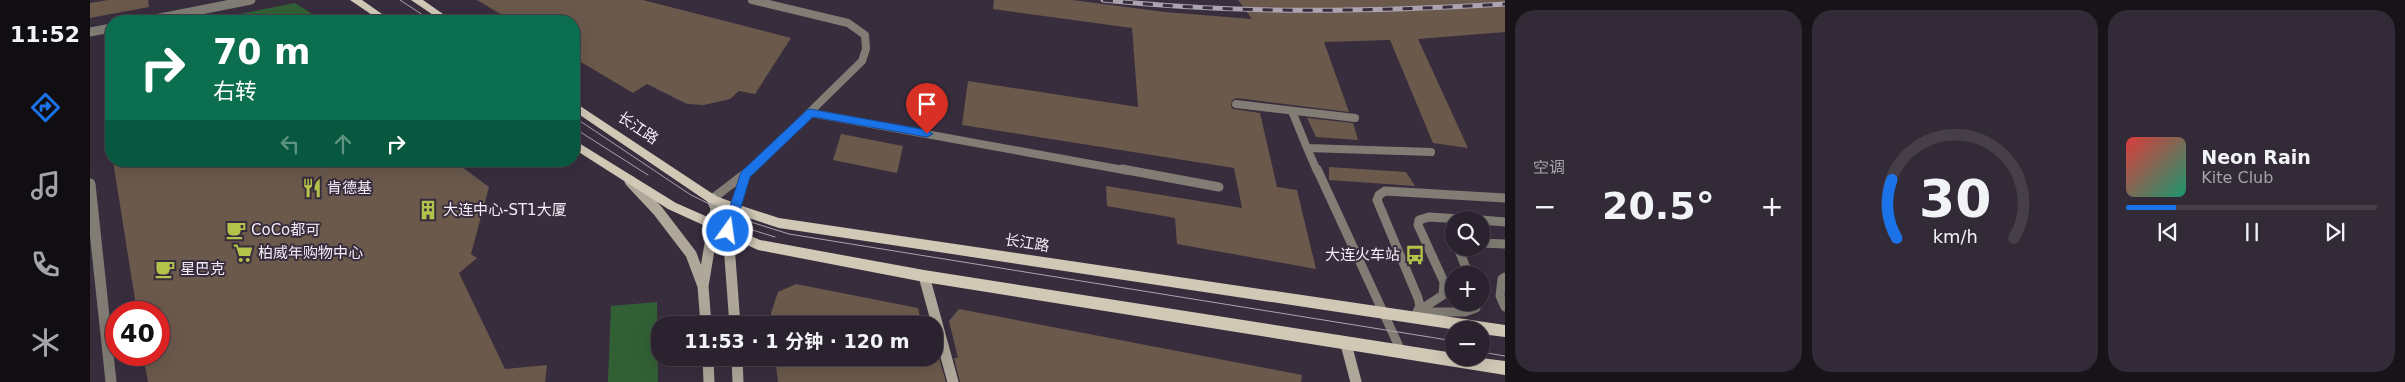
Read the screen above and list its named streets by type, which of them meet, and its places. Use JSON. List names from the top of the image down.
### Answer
{
  "streets": {
    "main road": ["长江路"]
  },
  "places": {
    "restaurant": ["肯德基"],
    "building": ["大连中心-ST1大厦"],
    "cafe": ["CoCo都可", "星巴克"],
    "supermarket": ["柏威年购物中心"],
    "bus stop": ["大连火车站"]
  },
  "page": {
    "tabs": "11:52",
    "tile": "空调",
    "turn": ["70 m", "右转"],
    "song": ["Neon Rain", "Kite Club"],
    "heat": ["−", "20.5°", "+"],
    "map_buttons": ["+", "−"],
    "limit": "40",
    "trip": "11:53 · 1 分钟 · 120 m",
    "gauge": ["30", "km/h"]
  }
}
